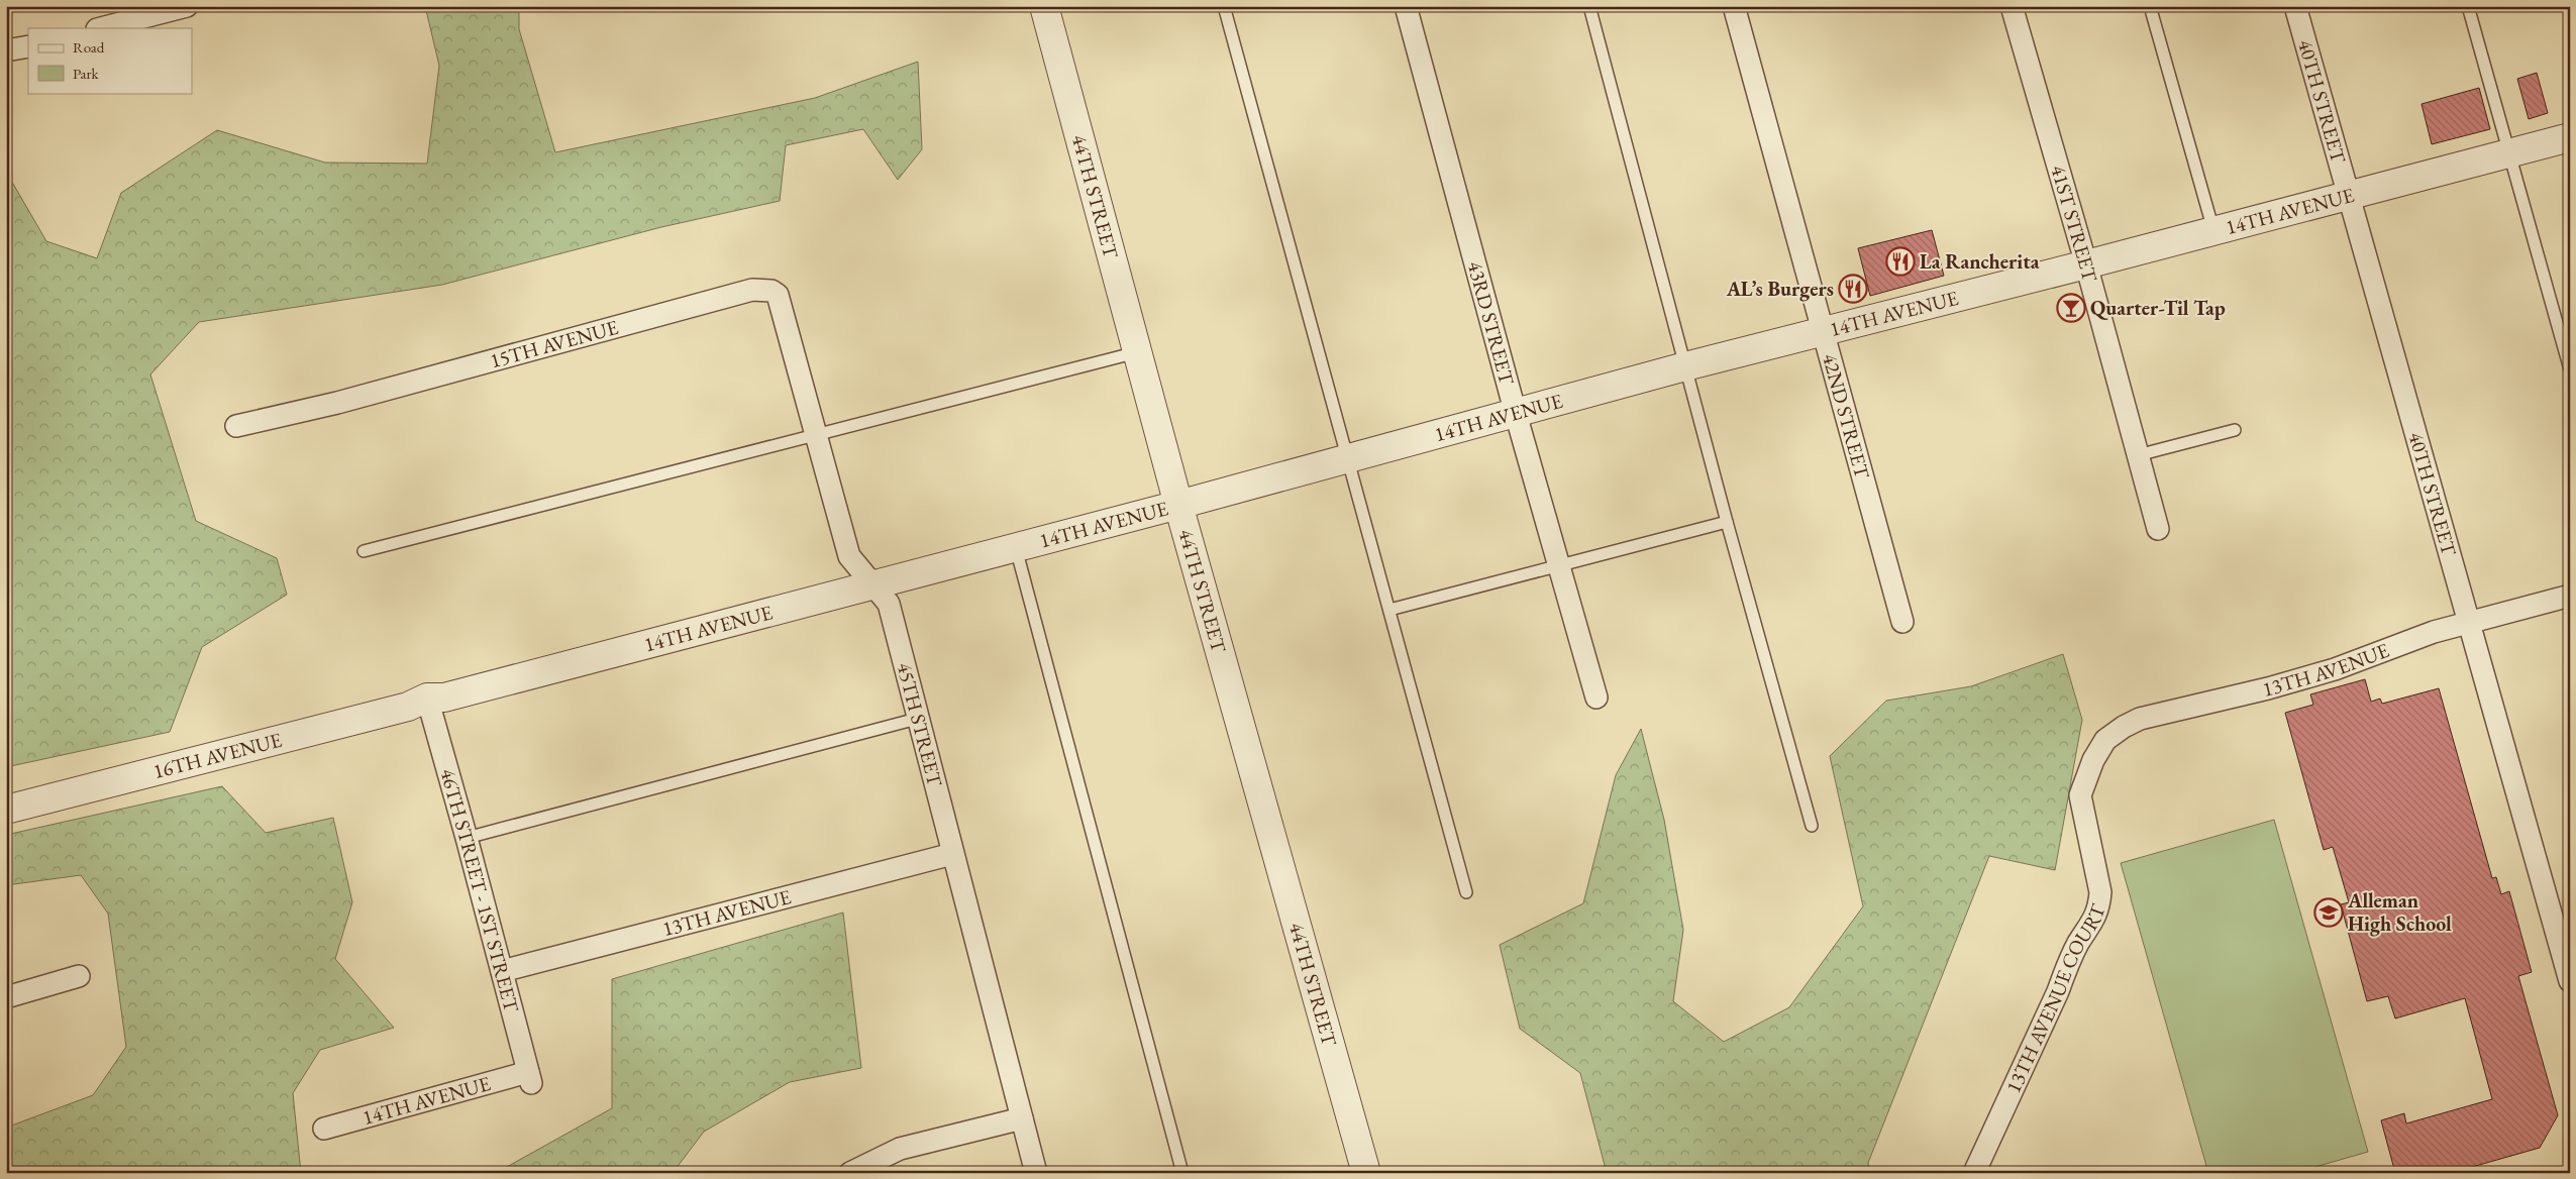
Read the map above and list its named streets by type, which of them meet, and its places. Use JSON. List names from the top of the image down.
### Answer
{
  "streets": {
    "street": [
      "40TH STREET",
      "44TH STREET",
      "14TH AVENUE",
      "41ST STREET",
      "43RD STREET",
      "15TH AVENUE",
      "42ND STREET",
      "13TH AVENUE",
      "45TH STREET",
      "16TH AVENUE",
      "46TH STREET - 1ST STREET",
      "13TH AVENUE COURT"
    ]
  },
  "crossings": [
    ["40TH STREET", "14TH AVENUE"],
    ["40TH STREET", "13TH AVENUE"],
    ["44TH STREET", "14TH AVENUE"],
    ["14TH AVENUE", "41ST STREET"],
    ["14TH AVENUE", "43RD STREET"],
    ["14TH AVENUE", "42ND STREET"],
    ["14TH AVENUE", "45TH STREET"],
    ["14TH AVENUE", "16TH AVENUE"],
    ["14TH AVENUE", "46TH STREET - 1ST STREET"],
    ["15TH AVENUE", "45TH STREET"],
    ["13TH AVENUE", "45TH STREET"],
    ["13TH AVENUE", "46TH STREET - 1ST STREET"],
    ["13TH AVENUE", "13TH AVENUE COURT"],
    ["16TH AVENUE", "46TH STREET - 1ST STREET"]
  ],
  "places": {
    "restaurant": ["La Rancherita", "AL’s Burgers"],
    "bar": ["Quarter-Til Tap"],
    "school or university": ["Alleman High School"]
  },
  "legend": ["Road", "Park"]
}
